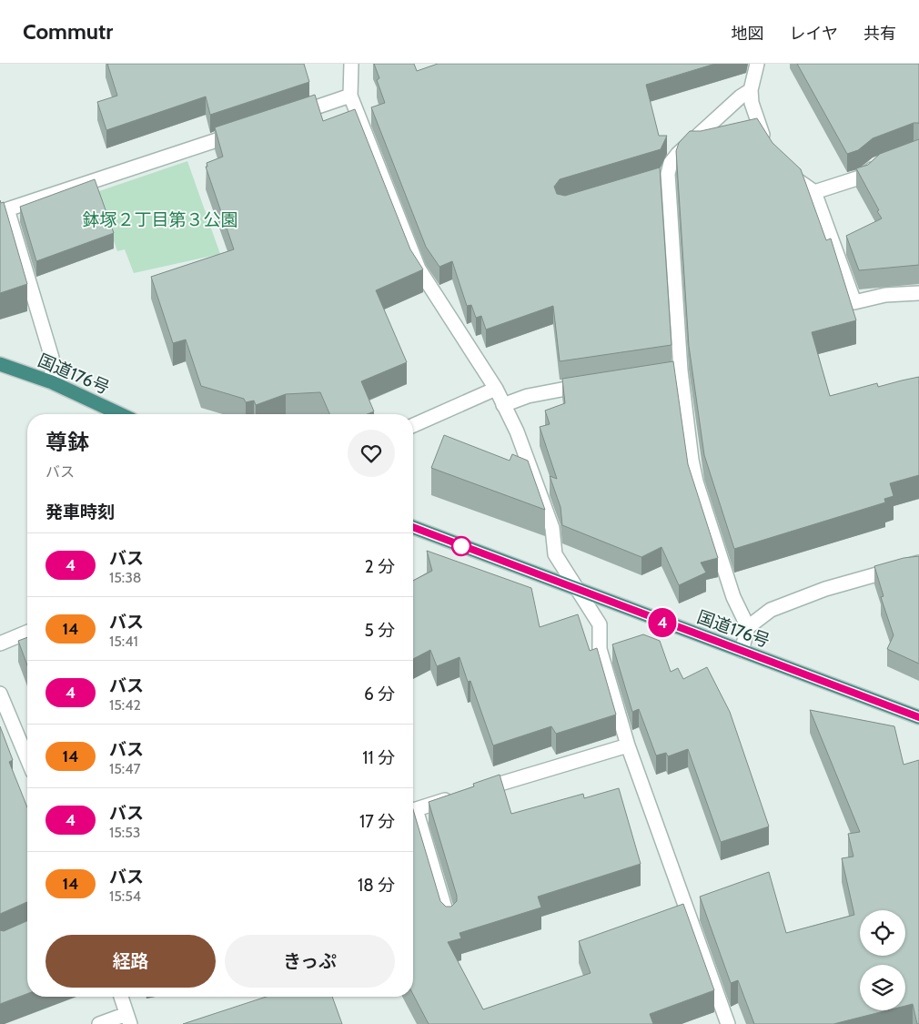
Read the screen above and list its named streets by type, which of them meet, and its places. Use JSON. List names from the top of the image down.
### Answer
{
  "streets": {
    "highway": ["国道176号"]
  },
  "parks": ["鉢塚２丁目第３公園"],
  "lines": ["bus line 4"],
  "page": {
    "header": "Commutr",
    "nav": ["地図", "レイヤ", "共有"],
    "on_map": "4",
    "heading": [
      ["尊鉢", "バス"],
      "発車時刻"
    ],
    "list": [
      {
        "mark": "4",
        "name": "バス",
        "note": "15:38",
        "value": "2 分"
      },
      {
        "mark": "14",
        "name": "バス",
        "note": "15:41",
        "value": "5 分"
      },
      {
        "mark": "4",
        "name": "バス",
        "note": "15:42",
        "value": "6 分"
      },
      {
        "mark": "14",
        "name": "バス",
        "note": "15:47",
        "value": "11 分"
      },
      {
        "mark": "4",
        "name": "バス",
        "note": "15:53",
        "value": "17 分"
      },
      {
        "mark": "14",
        "name": "バス",
        "note": "15:54",
        "value": "18 分"
      }
    ],
    "buttons": ["経路", "きっぷ"]
  }
}
